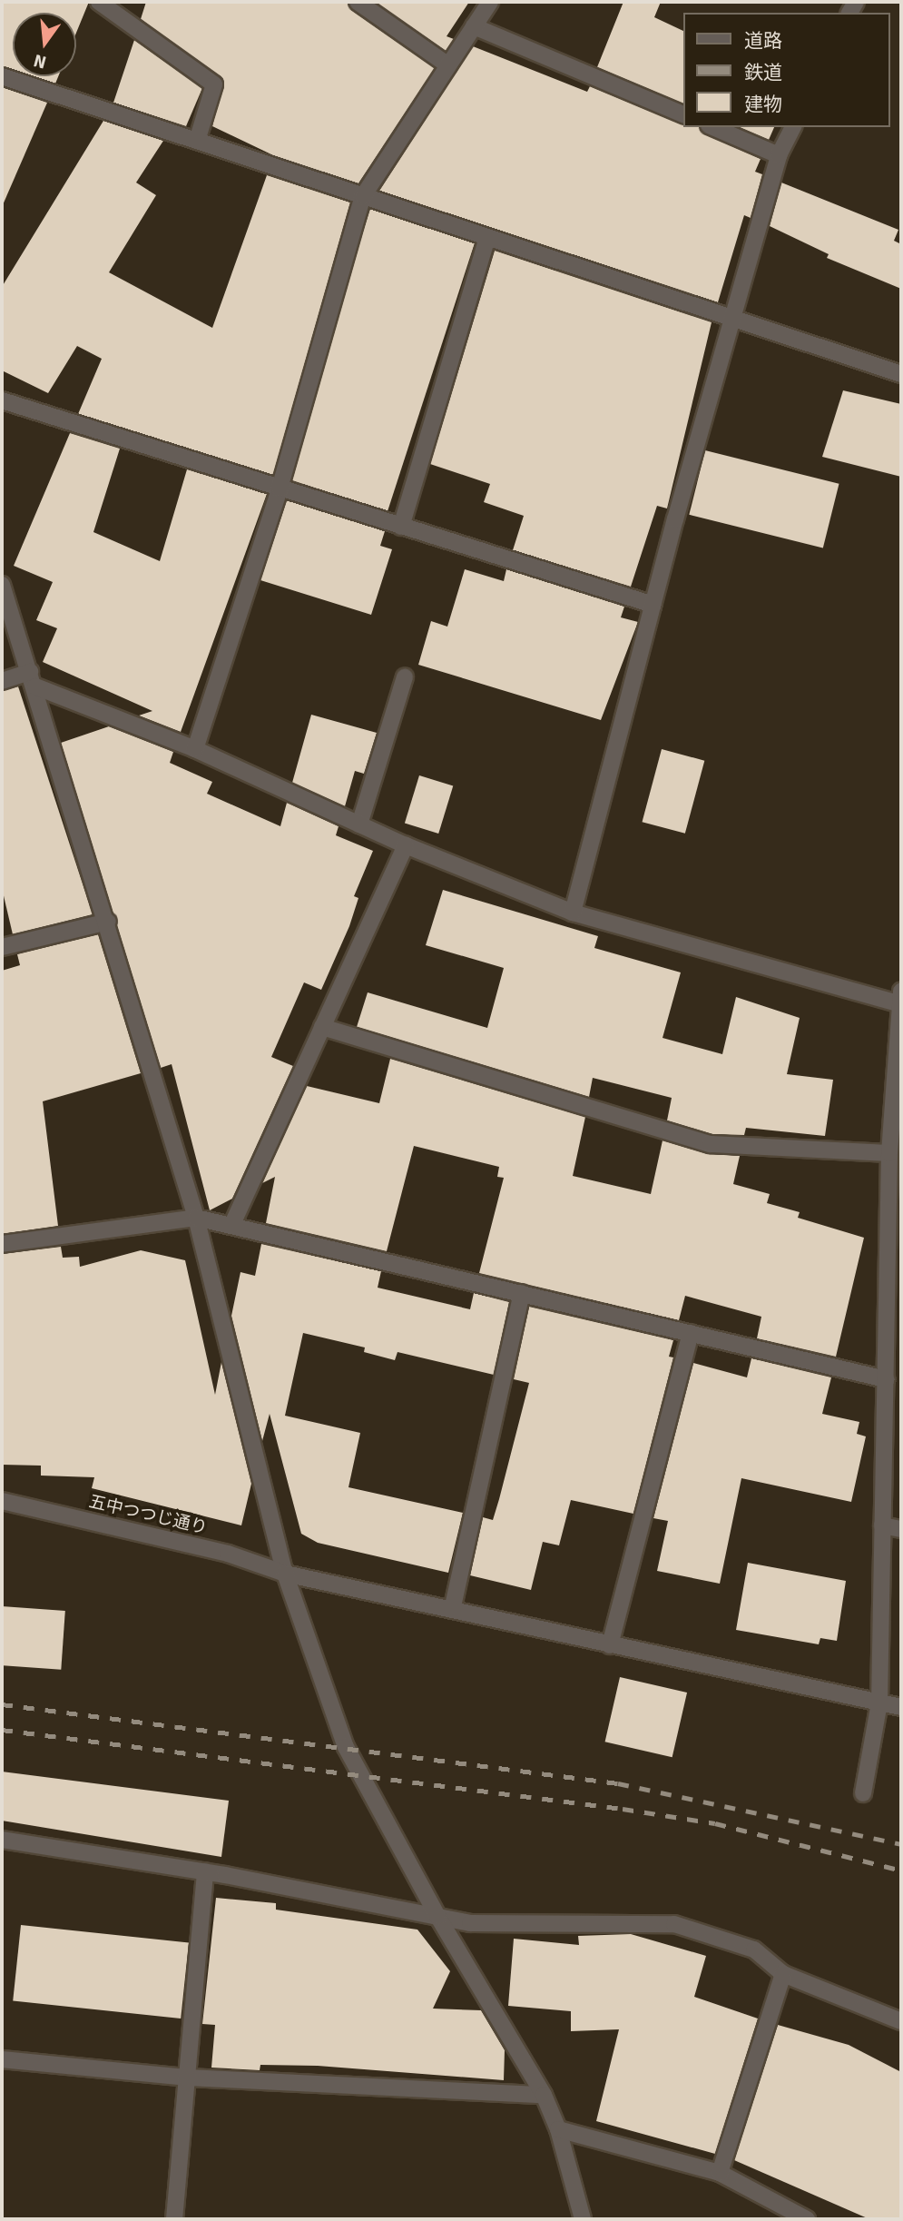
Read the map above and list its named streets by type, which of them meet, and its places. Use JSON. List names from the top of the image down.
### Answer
{
  "streets": {
    "street": ["五中つつじ通り"]
  },
  "legend": ["道路", "鉄道", "建物"],
  "north": "bottom"
}
